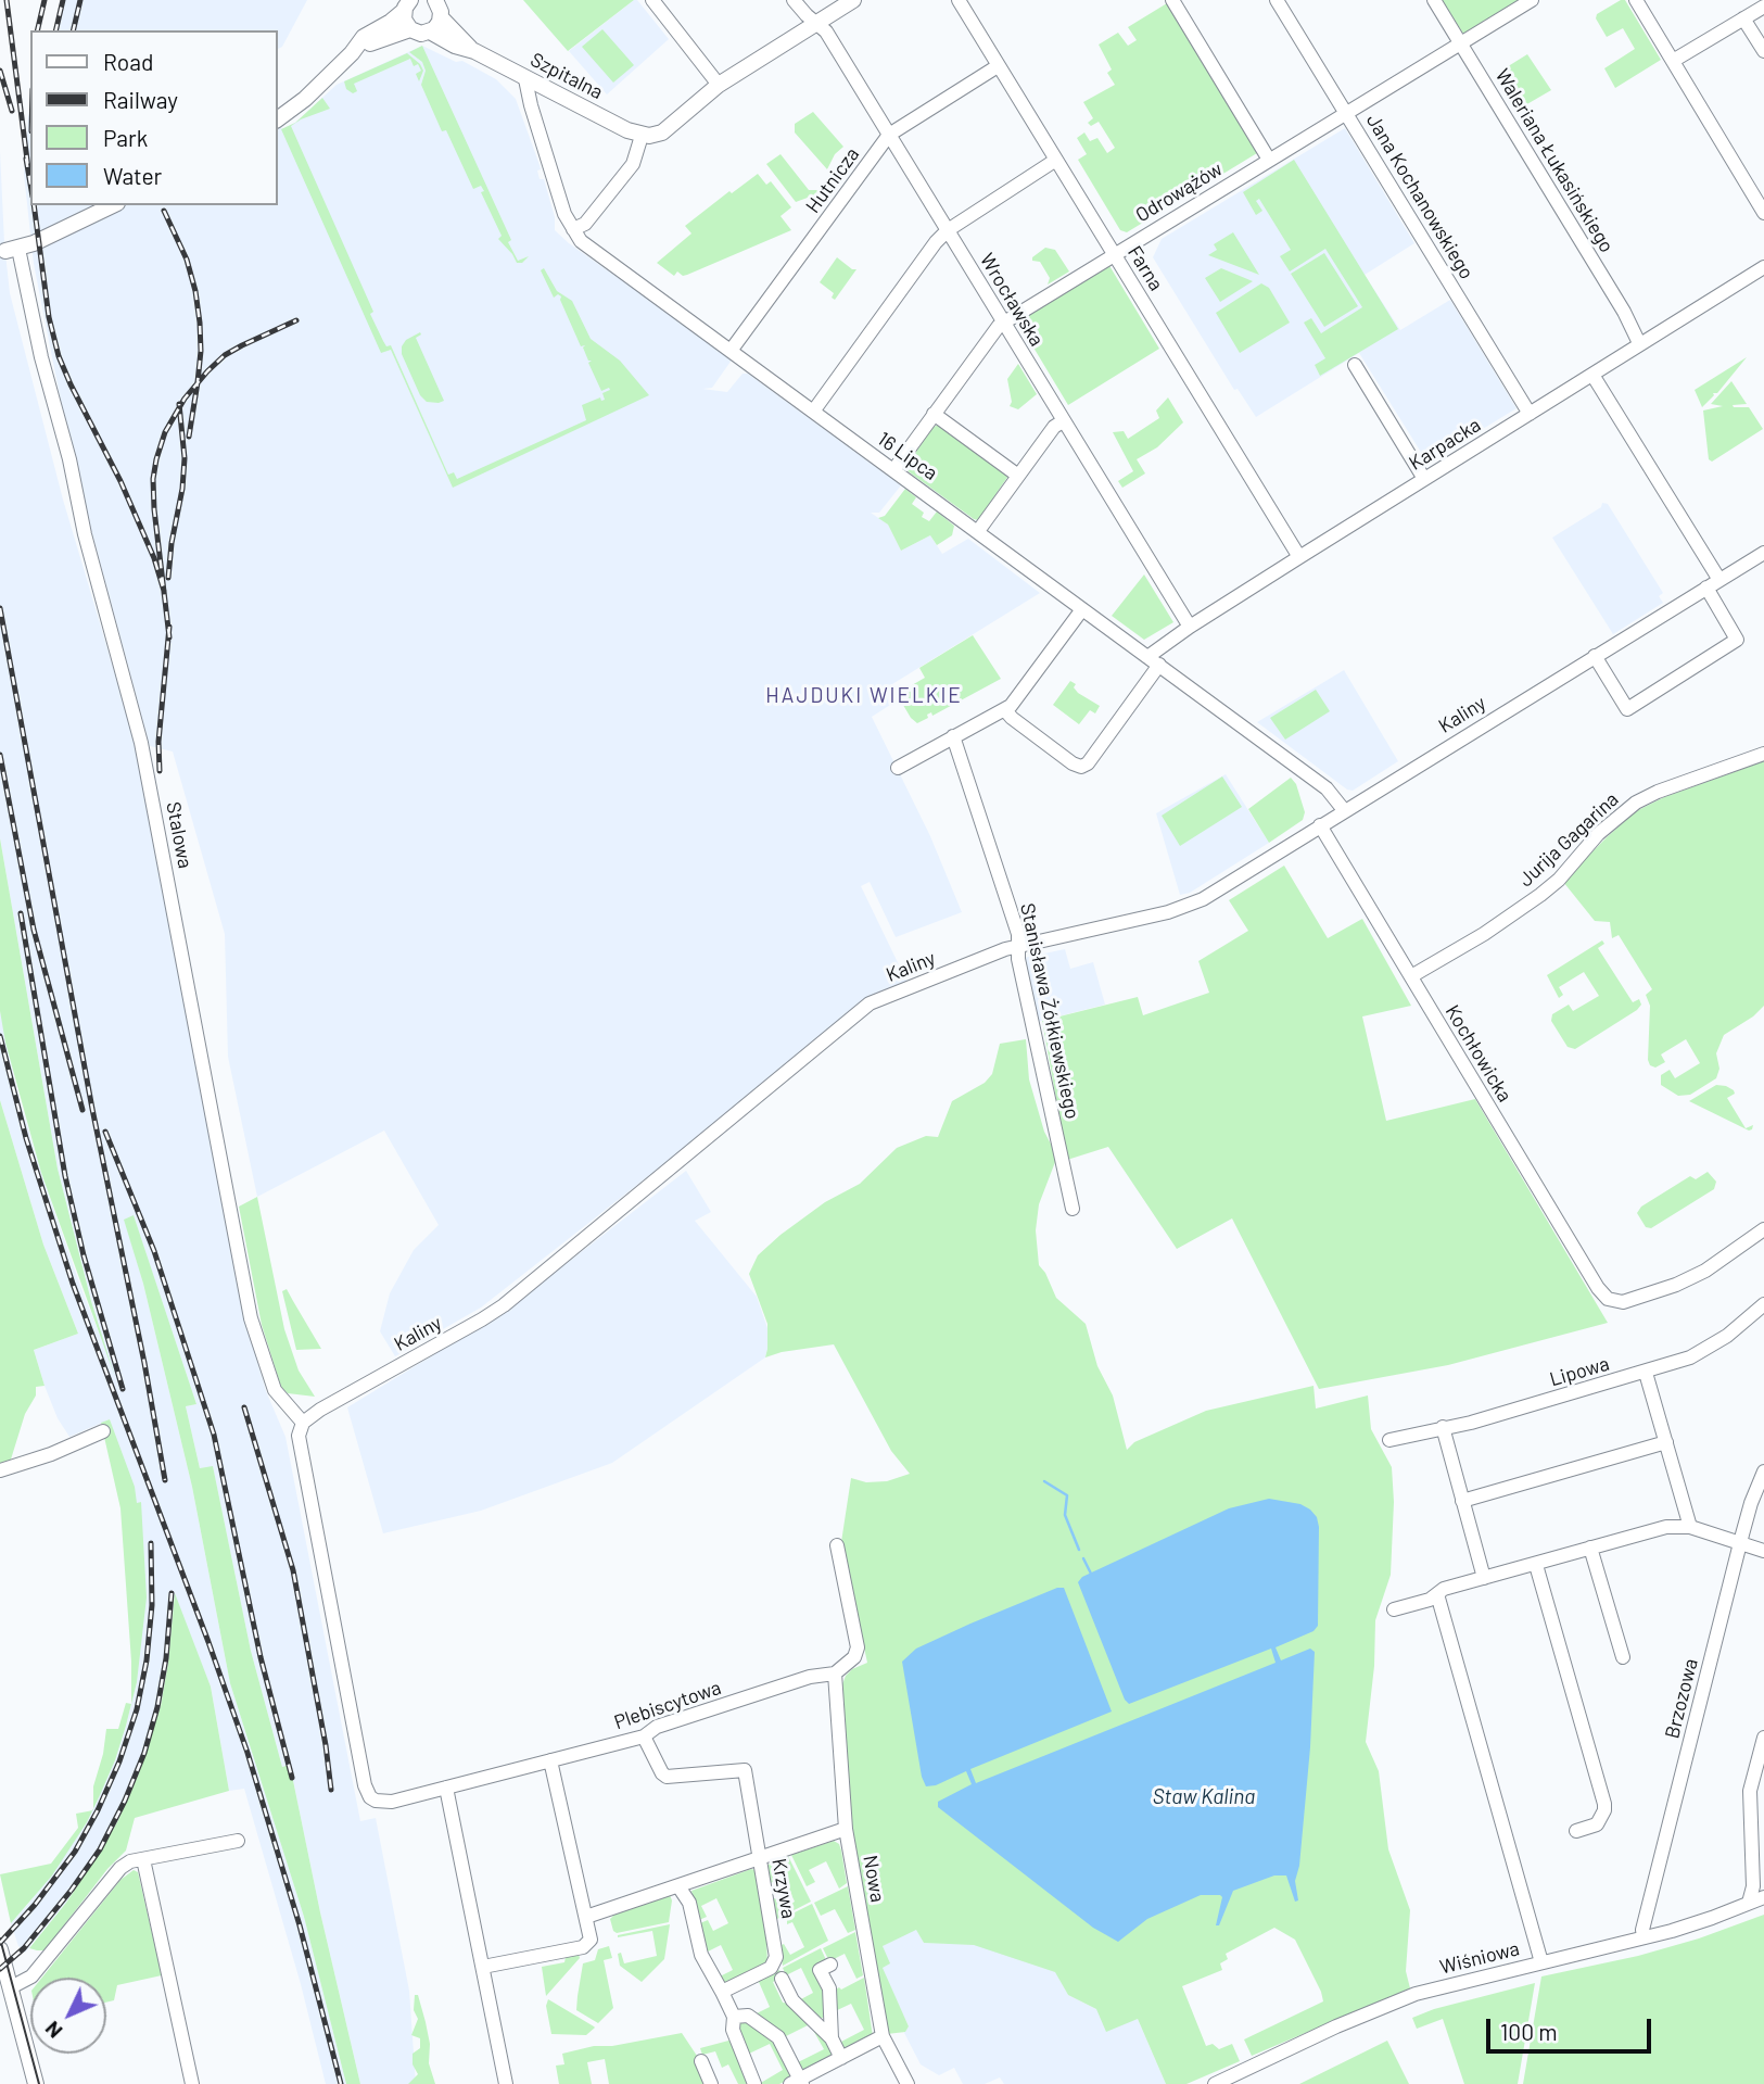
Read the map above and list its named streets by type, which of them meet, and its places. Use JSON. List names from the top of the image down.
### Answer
{
  "streets": {
    "street": [
      "Szpitalna",
      "Waleriana Łukasińskiego",
      "Hutnicza",
      "Odrowążów",
      "Jana Kochanowskiego",
      "Farna",
      "Wrocławska",
      "Karpacka",
      "16 Lipca",
      "Kaliny",
      "Stalowa",
      "Jurija Gagarina",
      "Stanisława Żółkiewskiego",
      "Kochłowicka",
      "Lipowa",
      "Brzozowa",
      "Plebiscytowa",
      "Nowa",
      "Krzywa",
      "Wiśniowa"
    ]
  },
  "crossings": [
    ["Szpitalna", "16 Lipca"],
    ["Waleriana Łukasińskiego", "Odrowążów"],
    ["Waleriana Łukasińskiego", "Karpacka"],
    ["Hutnicza", "Farna"],
    ["Hutnicza", "Wrocławska"],
    ["Hutnicza", "16 Lipca"],
    ["Odrowążów", "Jana Kochanowskiego"],
    ["Odrowążów", "Farna"],
    ["Odrowążów", "Wrocławska"],
    ["Odrowążów", "16 Lipca"],
    ["Jana Kochanowskiego", "Karpacka"],
    ["Farna", "Karpacka"],
    ["Wrocławska", "Karpacka"],
    ["Karpacka", "16 Lipca"],
    ["16 Lipca", "Kaliny"],
    ["Kaliny", "Stalowa"],
    ["Kaliny", "Stanisława Żółkiewskiego"],
    ["Kaliny", "Kochłowicka"],
    ["Kaliny", "Plebiscytowa"],
    ["Stalowa", "Plebiscytowa"],
    ["Jurija Gagarina", "Kochłowicka"],
    ["Brzozowa", "Wiśniowa"],
    ["Plebiscytowa", "Nowa"],
    ["Plebiscytowa", "Krzywa"]
  ],
  "districts": ["HAJDUKI WIELKIE"],
  "water": ["Staw Kalina"],
  "legend": [
    "Road",
    "Railway",
    "Park",
    "Water"
  ],
  "scale_bar": "100 m",
  "north": "bottom left"
}
